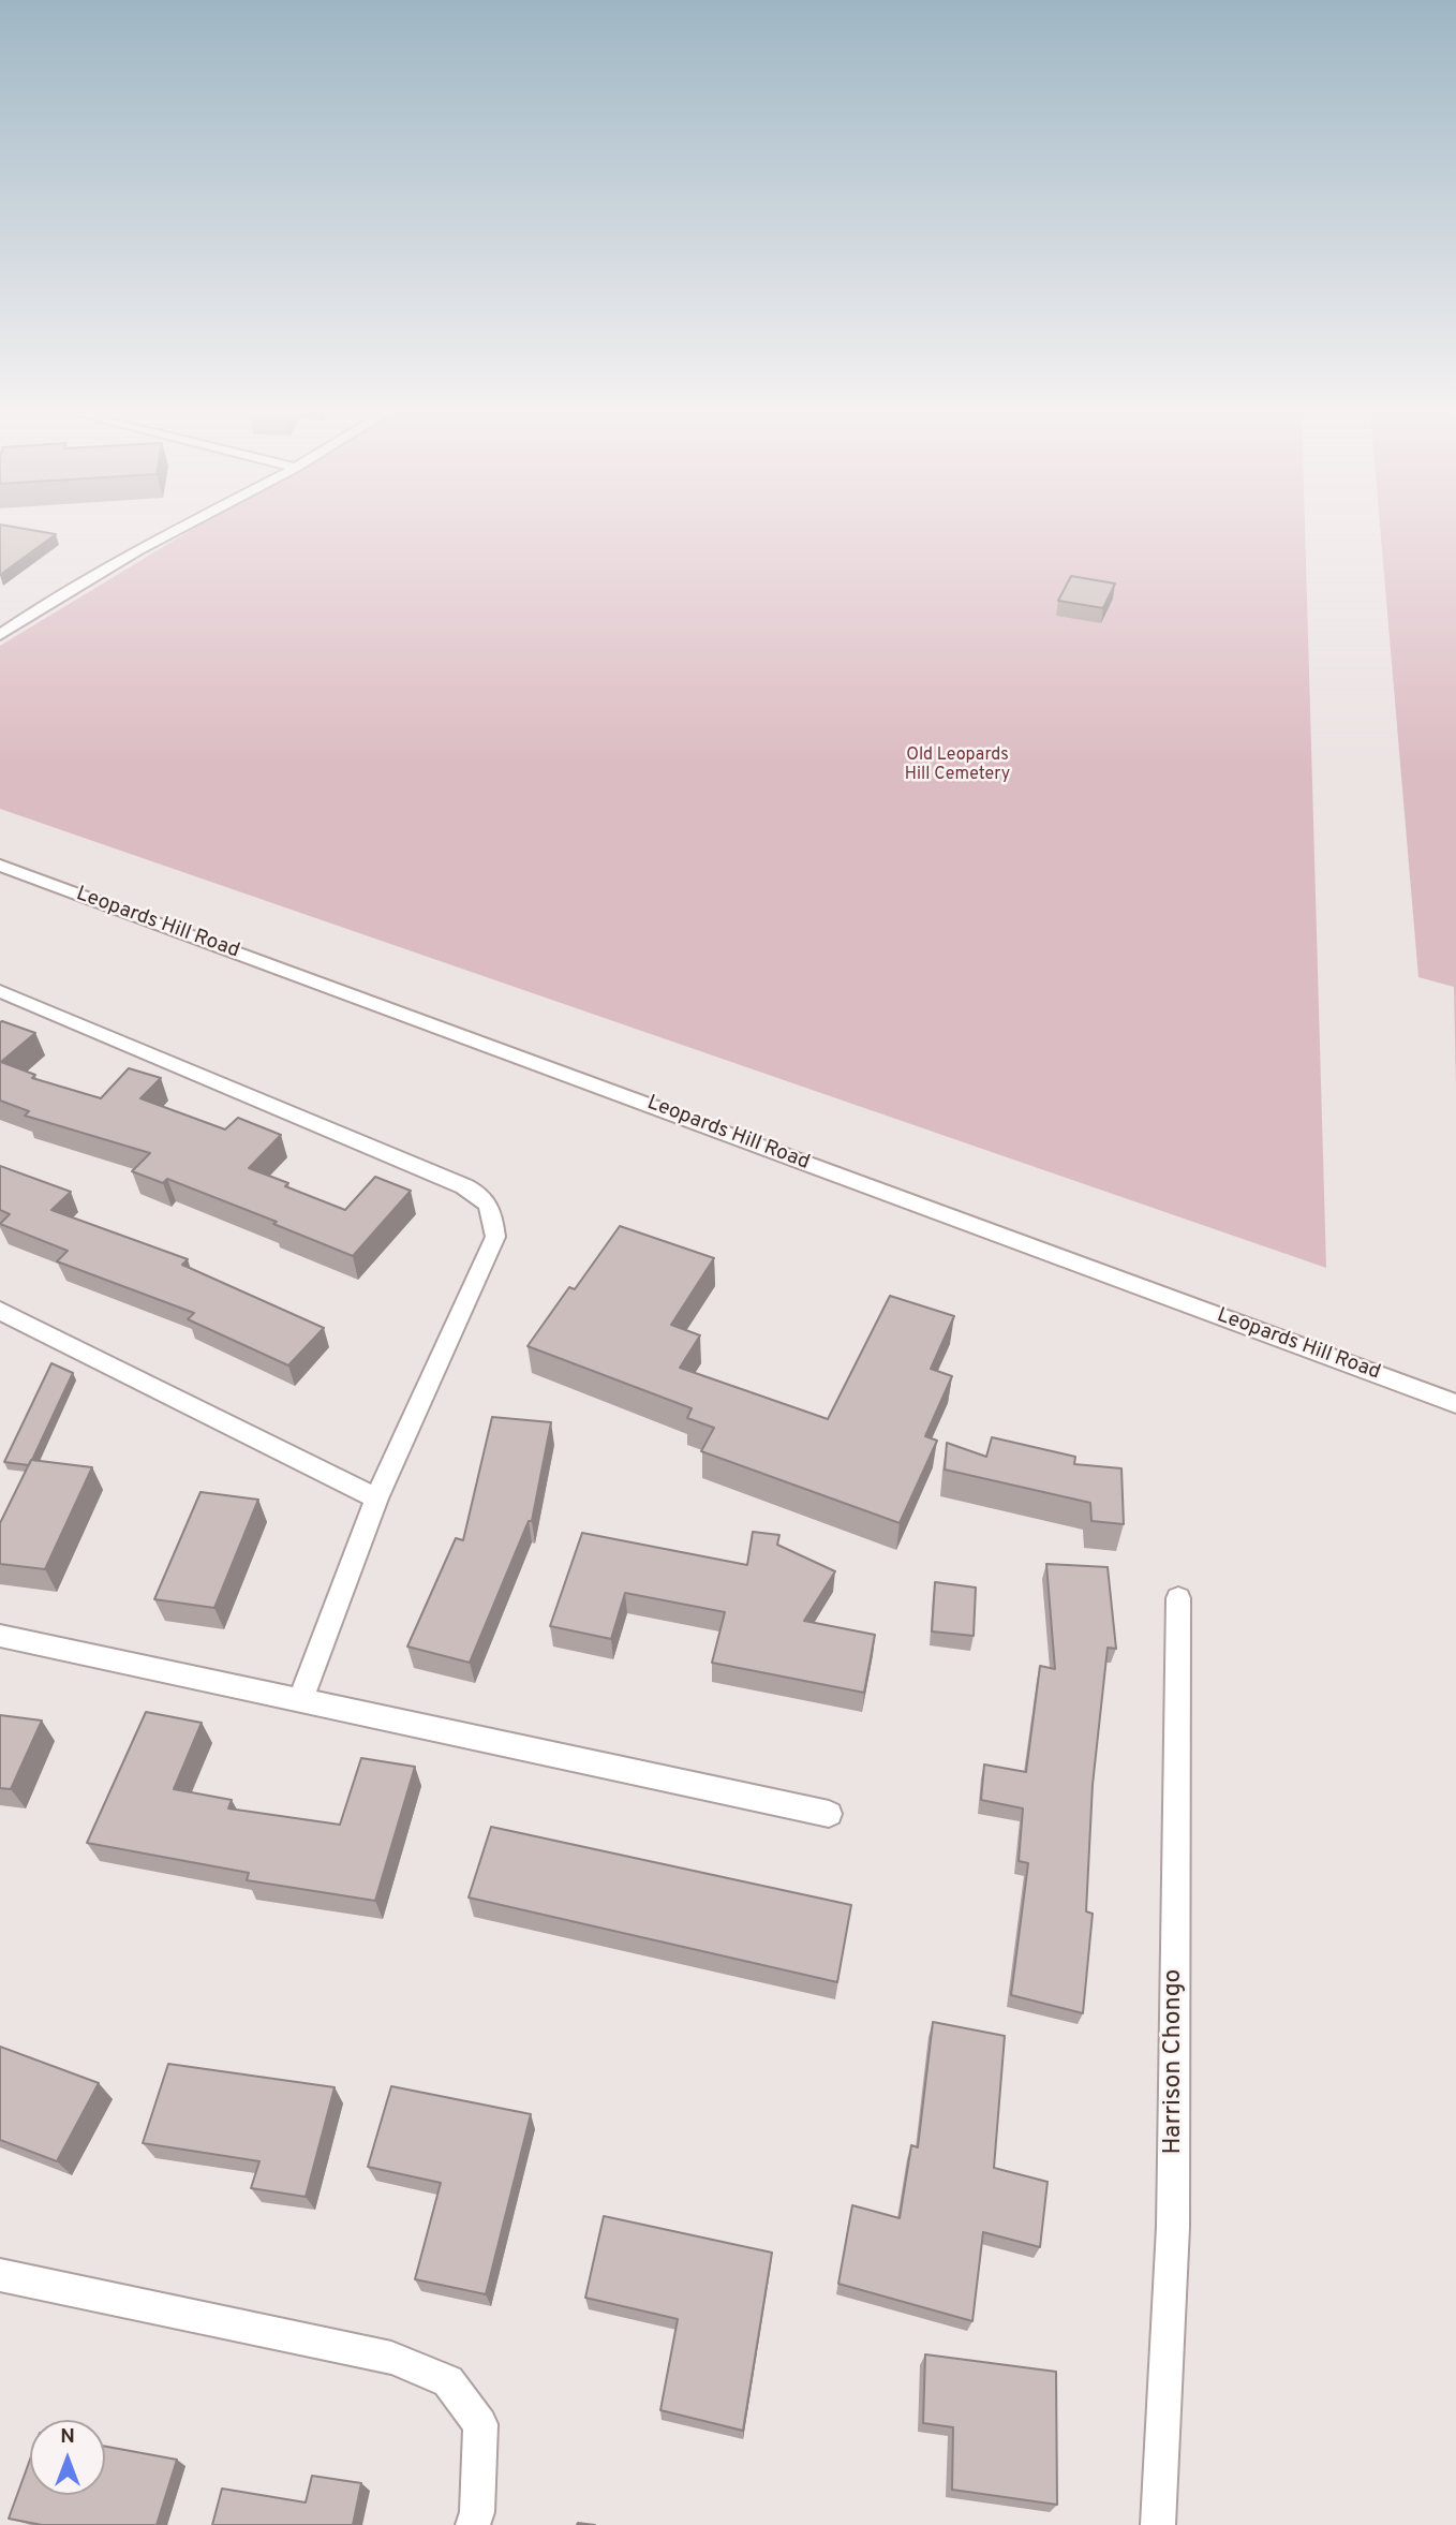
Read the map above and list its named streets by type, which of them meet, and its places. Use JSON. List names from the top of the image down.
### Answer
{
  "streets": {
    "street": ["Leopards Hill Road", "Harrison Chongo"]
  },
  "parks": ["Old Leopards Hill Cemetery"],
  "north": "top"
}
